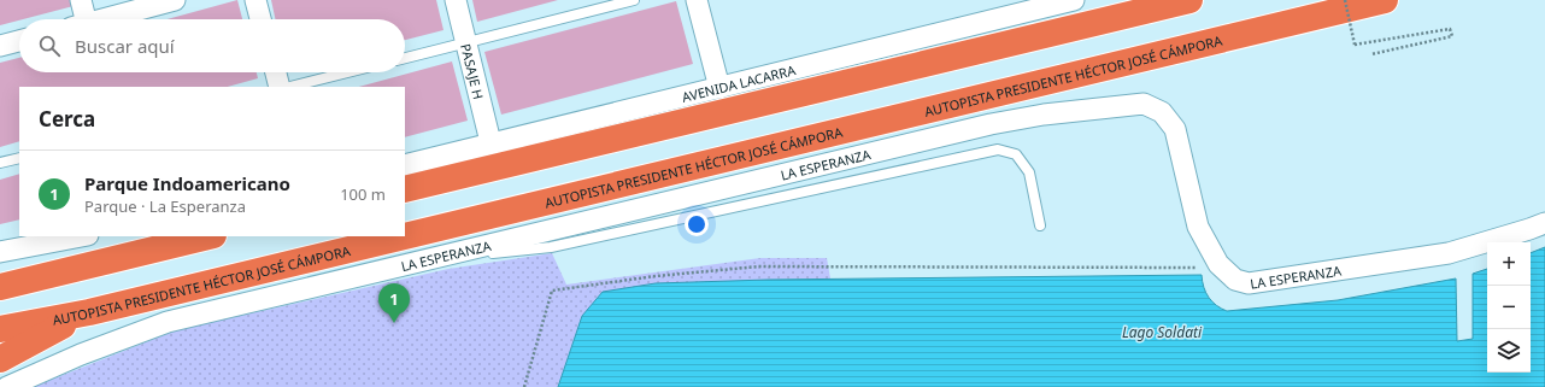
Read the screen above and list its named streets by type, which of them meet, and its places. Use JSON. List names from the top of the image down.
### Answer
{
  "streets": {
    "highway": ["AUTOPISTA PRESIDENTE HÉCTOR JOSÉ CÁMPORA"],
    "street": ["PASAJE H", "AVENIDA LACARRA", "LA ESPERANZA"]
  },
  "crossings": [
    ["PASAJE H", "AVENIDA LACARRA"]
  ],
  "water": ["Lago Soldati"],
  "page": {
    "search": "Buscar aquí",
    "heading": "Cerca",
    "list": [
      {
        "mark": "1",
        "name": "Parque Indoamericano",
        "note": "Parque · La Esperanza",
        "value": "100 m"
      }
    ],
    "map_buttons": ["+", "−"],
    "pins": "1"
  }
}
